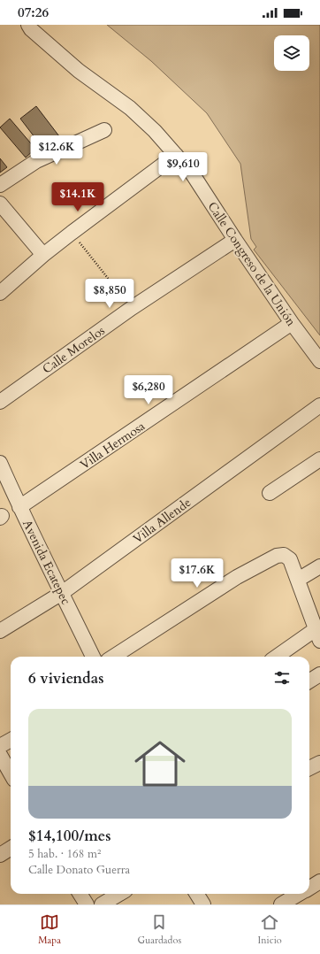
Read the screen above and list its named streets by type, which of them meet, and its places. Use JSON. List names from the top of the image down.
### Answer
{
  "streets": {
    "street": [
      "Calle Congreso de la Unión",
      "Calle Morelos",
      "Villa Hermosa",
      "Villa Allende",
      "Avenida Ecatepec"
    ]
  },
  "crossings": [
    ["Calle Congreso de la Unión", "Calle Morelos"],
    ["Calle Congreso de la Unión", "Villa Hermosa"],
    ["Villa Hermosa", "Avenida Ecatepec"],
    ["Villa Allende", "Avenida Ecatepec"]
  ],
  "page": {
    "status": "07:26",
    "price": [
      "$12.6K",
      "$9,610",
      "$14.1K",
      "$8,850",
      "$6,280",
      "$17.6K"
    ],
    "heading": "6 viviendas",
    "list": [
      {
        "name": "$14,100/mes",
        "note": "5 hab. · 168 m² · Calle Donato Guerra"
      }
    ],
    "tabs": ["Mapa", "Guardados", "Inicio"]
  }
}
